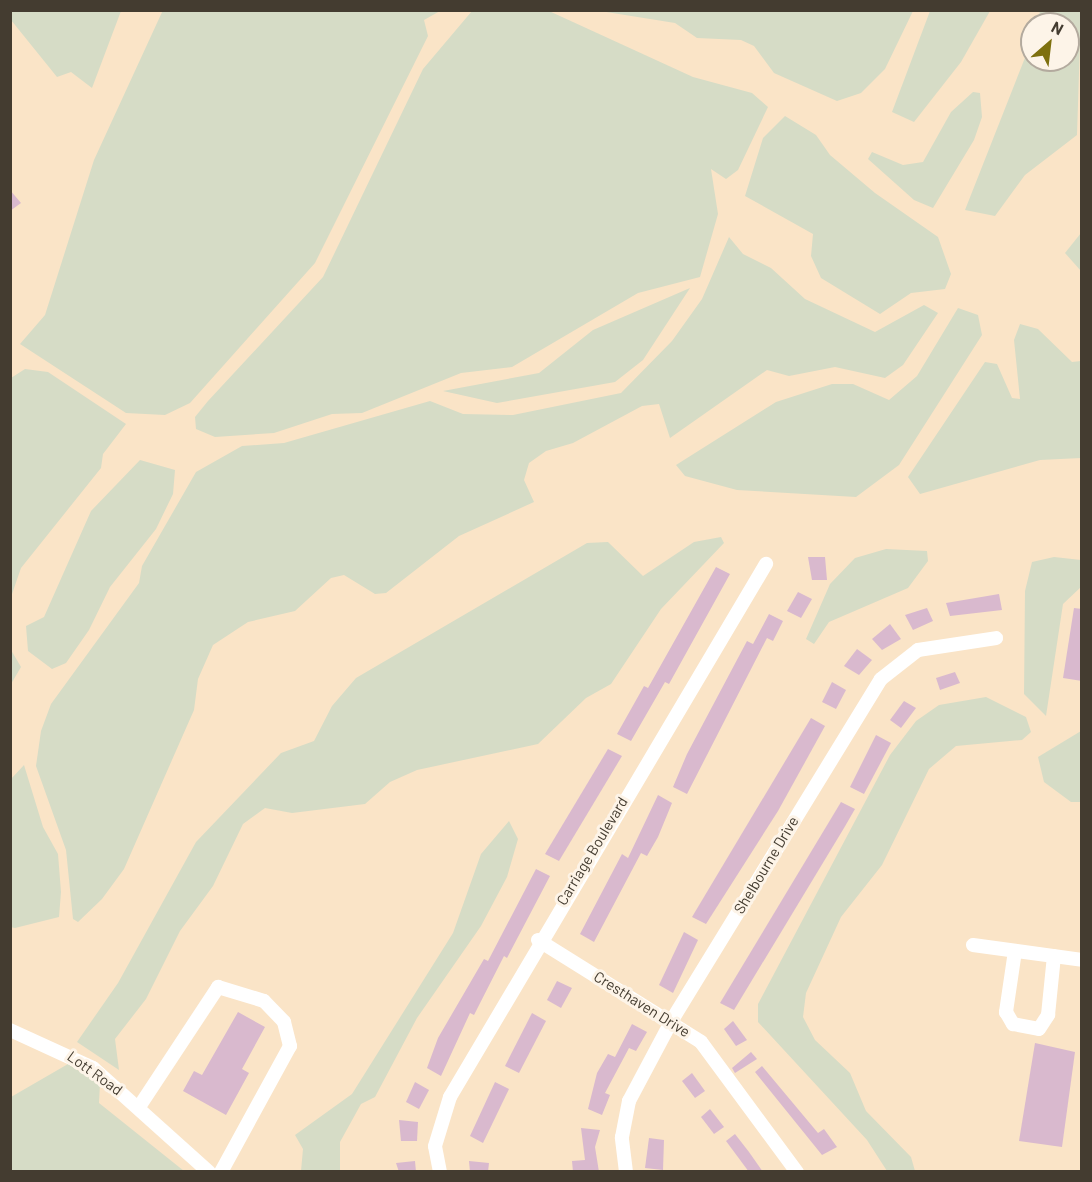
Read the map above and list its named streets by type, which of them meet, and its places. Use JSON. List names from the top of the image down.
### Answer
{
  "streets": {
    "street": [
      "Carriage Boulevard",
      "Shelbourne Drive",
      "Cresthaven Drive",
      "Lott Road"
    ]
  },
  "crossings": [
    ["Carriage Boulevard", "Cresthaven Drive"],
    ["Shelbourne Drive", "Cresthaven Drive"]
  ],
  "north": "top right"
}
